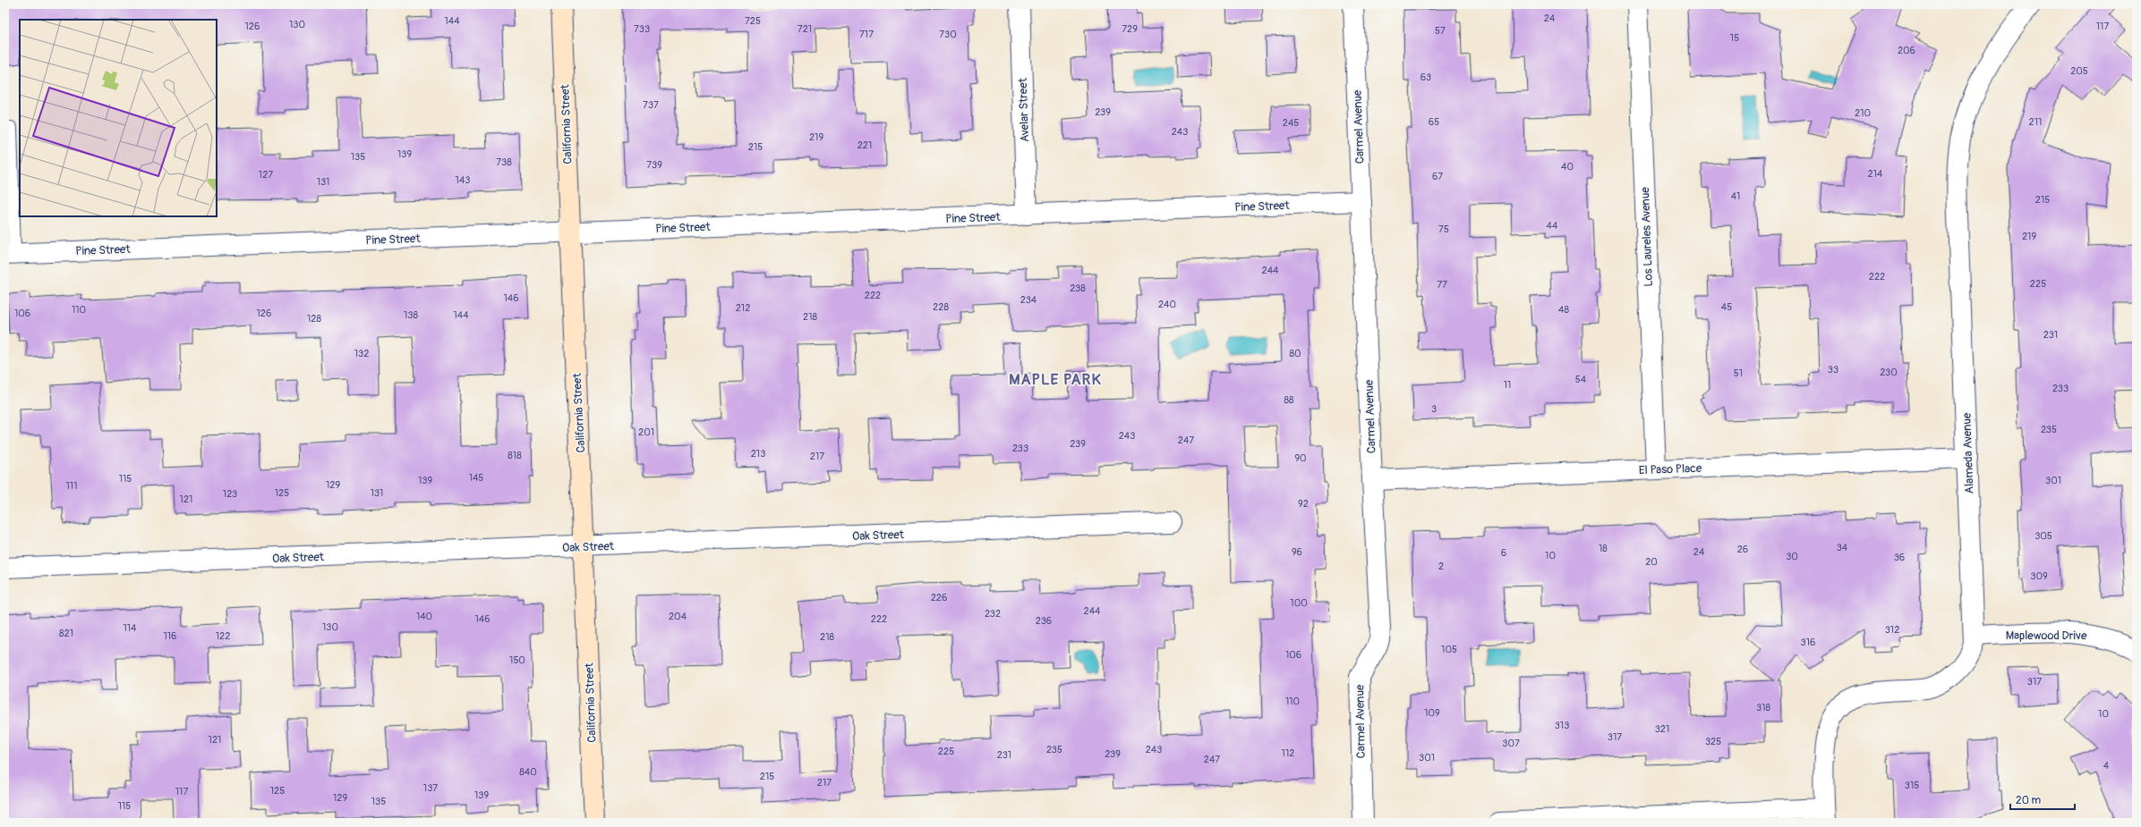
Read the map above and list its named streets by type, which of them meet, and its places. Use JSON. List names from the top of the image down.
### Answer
{
  "streets": {
    "street": [
      "Avelar Street",
      "California Street",
      "Carmel Avenue",
      "Pine Street",
      "Los Laureles Avenue",
      "Alameda Avenue",
      "El Paso Place",
      "Oak Street",
      "Maplewood Drive"
    ]
  },
  "crossings": [
    ["Avelar Street", "Pine Street"],
    ["California Street", "Pine Street"],
    ["California Street", "Oak Street"],
    ["Carmel Avenue", "Pine Street"],
    ["Carmel Avenue", "El Paso Place"],
    ["Los Laureles Avenue", "El Paso Place"],
    ["Alameda Avenue", "El Paso Place"],
    ["Alameda Avenue", "Maplewood Drive"]
  ],
  "districts": ["MAPLE PARK"],
  "house_numbers": [
    "24",
    "144",
    "725",
    "130",
    "126",
    "117",
    "733",
    "721",
    "729",
    "57",
    "717",
    "730",
    "15",
    "206",
    "205",
    "63",
    "737",
    "239",
    "210",
    "65",
    "211",
    "245",
    "243",
    "219",
    "221",
    "215",
    "139",
    "135",
    "738",
    "739",
    "40",
    "214",
    "127",
    "67",
    "143",
    "131",
    "41",
    "215",
    "44",
    "75",
    "219",
    "244",
    "222",
    "225",
    "77",
    "238",
    "222",
    "146",
    "234",
    "240",
    "228",
    "45",
    "212",
    "110",
    "48",
    "106",
    "126",
    "138",
    "144",
    "218",
    "128",
    "231",
    "132",
    "80",
    "33",
    "230",
    "51",
    "54",
    "11",
    "233",
    "88",
    "3",
    "235",
    "201",
    "243",
    "247",
    "239",
    "233",
    "213",
    "818",
    "217",
    "90",
    "145",
    "115",
    "139",
    "301",
    "129",
    "111",
    "125",
    "131",
    "123",
    "121",
    "92",
    "305",
    "34",
    "18",
    "26",
    "96",
    "24",
    "6",
    "10",
    "30",
    "36",
    "20",
    "2",
    "309",
    "226",
    "100",
    "244",
    "232",
    "140",
    "204",
    "146",
    "222",
    "236",
    "130",
    "114",
    "312",
    "821",
    "116",
    "122",
    "218",
    "316",
    "105",
    "106",
    "150",
    "317",
    "110",
    "318",
    "109",
    "10",
    "313",
    "321",
    "317",
    "121",
    "325",
    "307",
    "235",
    "243",
    "225",
    "112",
    "239",
    "231",
    "301",
    "247",
    "4",
    "840",
    "215",
    "217",
    "315",
    "137",
    "125",
    "117",
    "139",
    "129",
    "135",
    "115"
  ],
  "scale_bar": "20 m"
}
